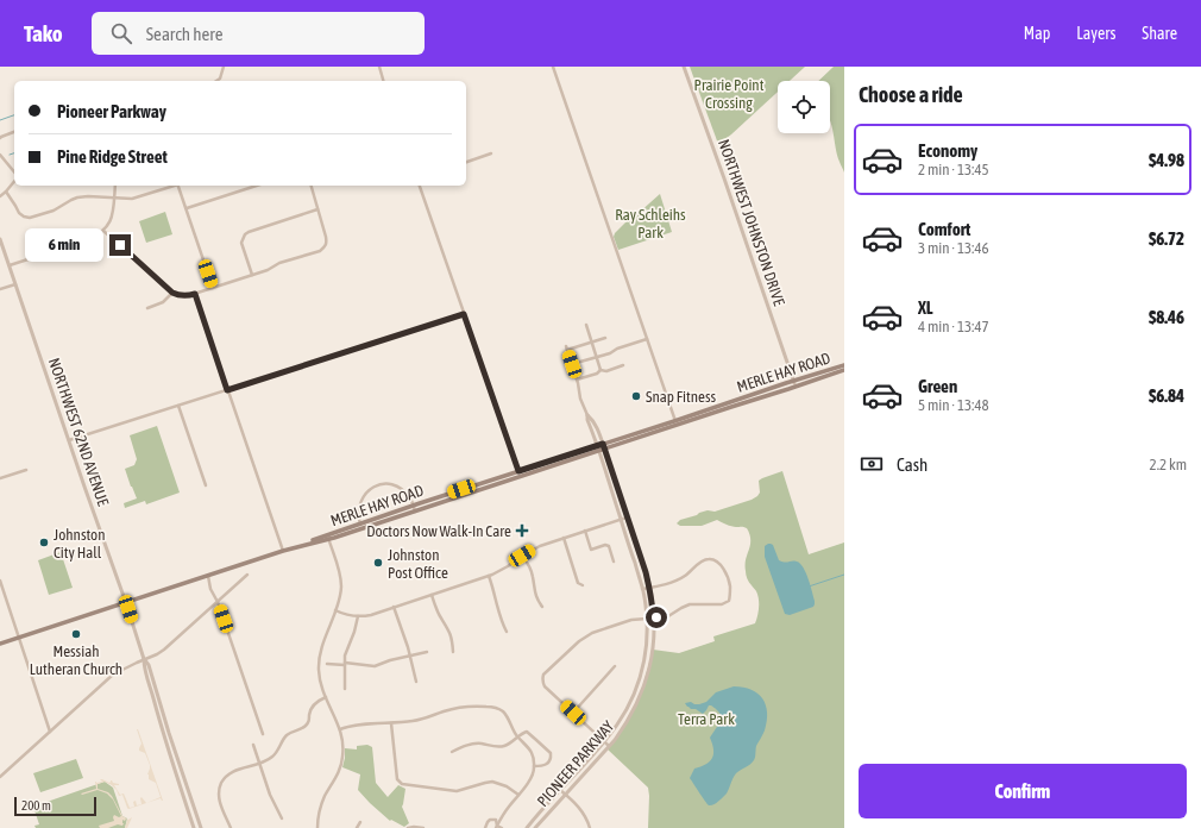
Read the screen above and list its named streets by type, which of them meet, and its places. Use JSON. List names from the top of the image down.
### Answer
{
  "streets": {
    "main road": ["MERLE HAY ROAD"],
    "street": ["NORTHWEST JOHNSTON DRIVE", "NORTHWEST 62ND AVENUE", "PIONEER PARKWAY"]
  },
  "crossings": [
    ["NORTHWEST JOHNSTON DRIVE", "MERLE HAY ROAD"],
    ["MERLE HAY ROAD", "NORTHWEST 62ND AVENUE"],
    ["MERLE HAY ROAD", "PIONEER PARKWAY"]
  ],
  "parks": ["Prairie Point Crossing", "Ray Schleihs Park", "Terra Park"],
  "places": {
    "other": [
      "Snap Fitness",
      "Johnston City Hall",
      "Johnston Post Office",
      "Messiah Lutheran Church"
    ],
    "health": ["Doctors Now Walk-In Care"]
  },
  "scale_bar": "200 m",
  "page": {
    "header": "Tako",
    "search": "Search here",
    "nav": ["Map", "Layers", "Share"],
    "heading": "Choose a ride",
    "banner": ["Pioneer Parkway", "Pine Ridge Street"],
    "list": [
      {
        "name": "Economy",
        "note": "2 min · 13:45",
        "value": "$4.98"
      },
      {
        "name": "Comfort",
        "note": "3 min · 13:46",
        "value": "$6.72"
      },
      {
        "name": "XL",
        "note": "4 min · 13:47",
        "value": "$8.46"
      },
      {
        "name": "Green",
        "note": "5 min · 13:48",
        "value": "$6.84"
      }
    ],
    "bubble": "6 min",
    "pay": ["Cash", "2.2 km"],
    "buttons": "Confirm",
    "scale": "200 m"
  }
}
